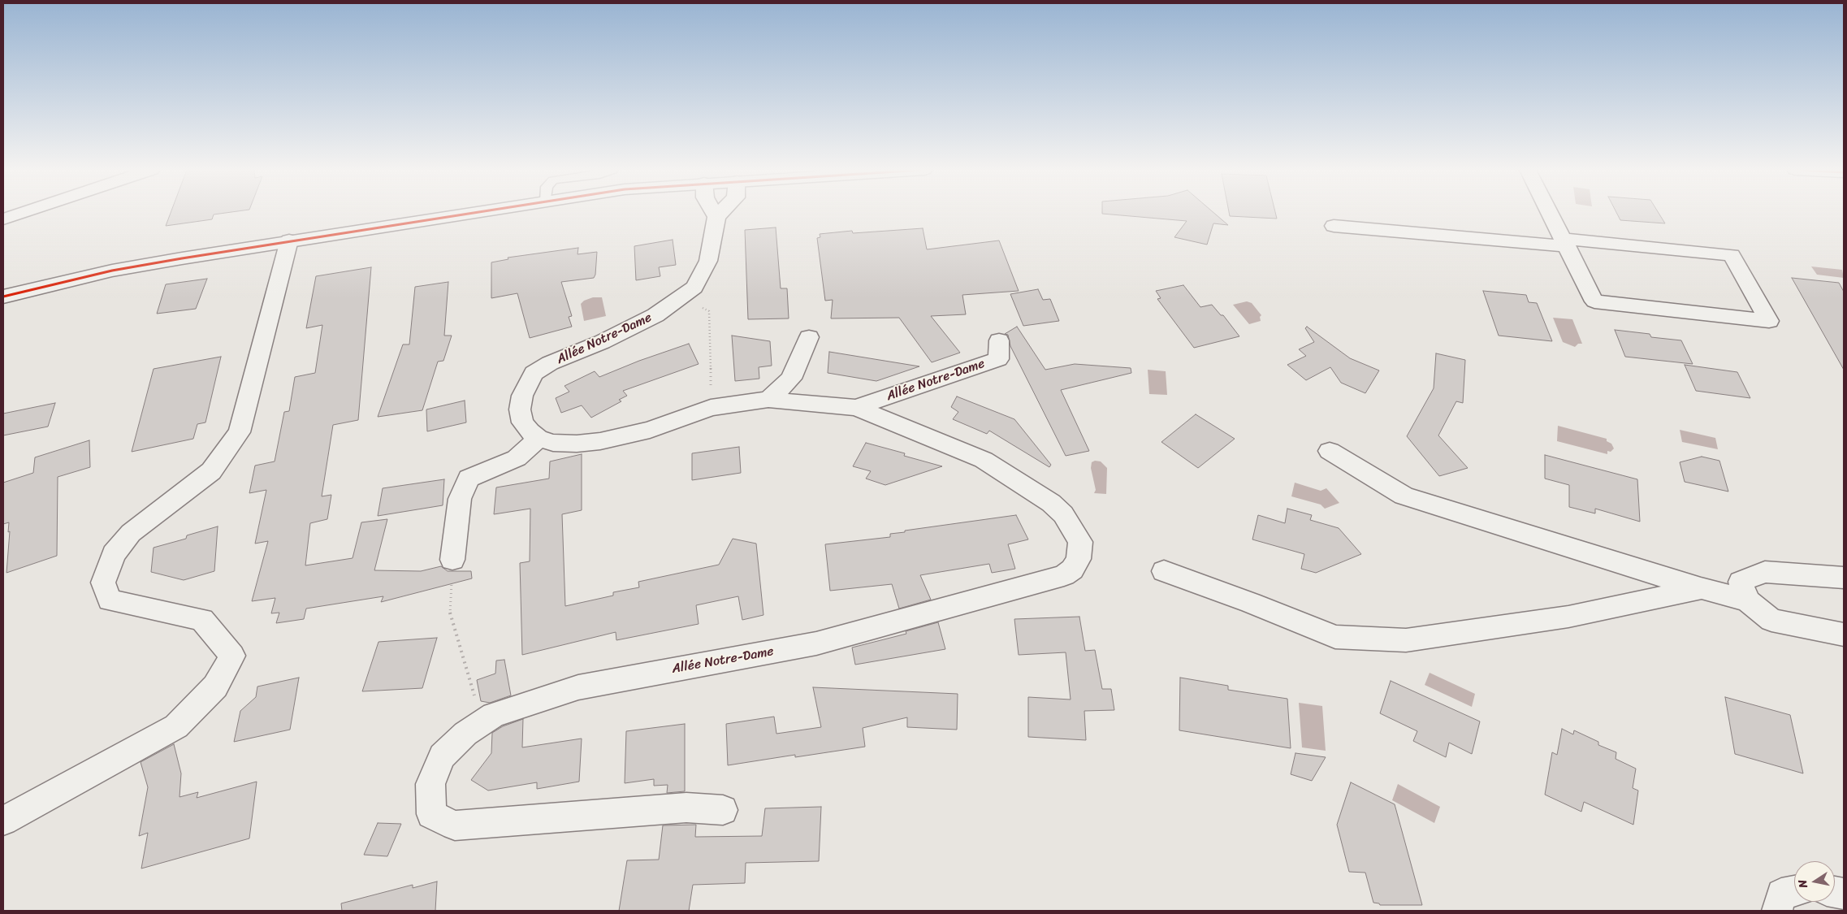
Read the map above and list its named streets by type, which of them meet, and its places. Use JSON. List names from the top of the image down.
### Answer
{
  "streets": {
    "street": ["Allée Notre-Dame"]
  },
  "north": "left"
}
